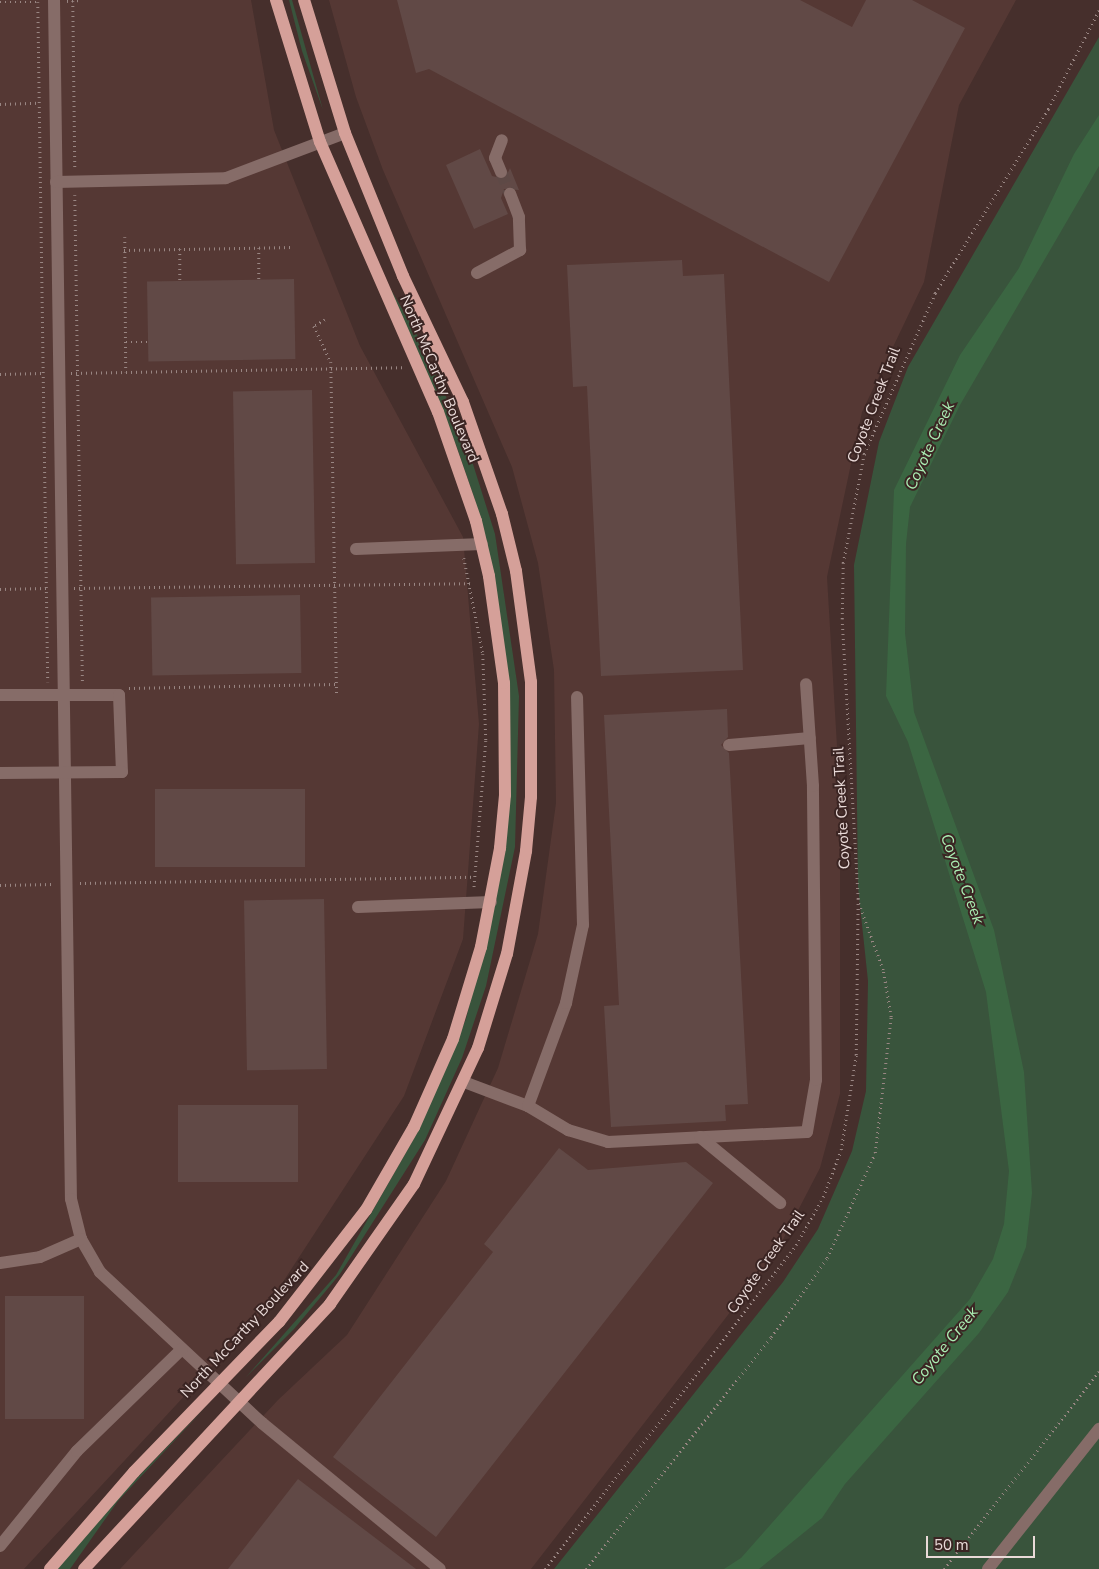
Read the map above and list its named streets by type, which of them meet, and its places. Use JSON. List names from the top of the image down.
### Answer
{
  "streets": {
    "main road": ["North McCarthy Boulevard"],
    "path": ["Coyote Creek Trail"]
  },
  "water": ["Coyote Creek"],
  "scale_bar": "50 m"
}
